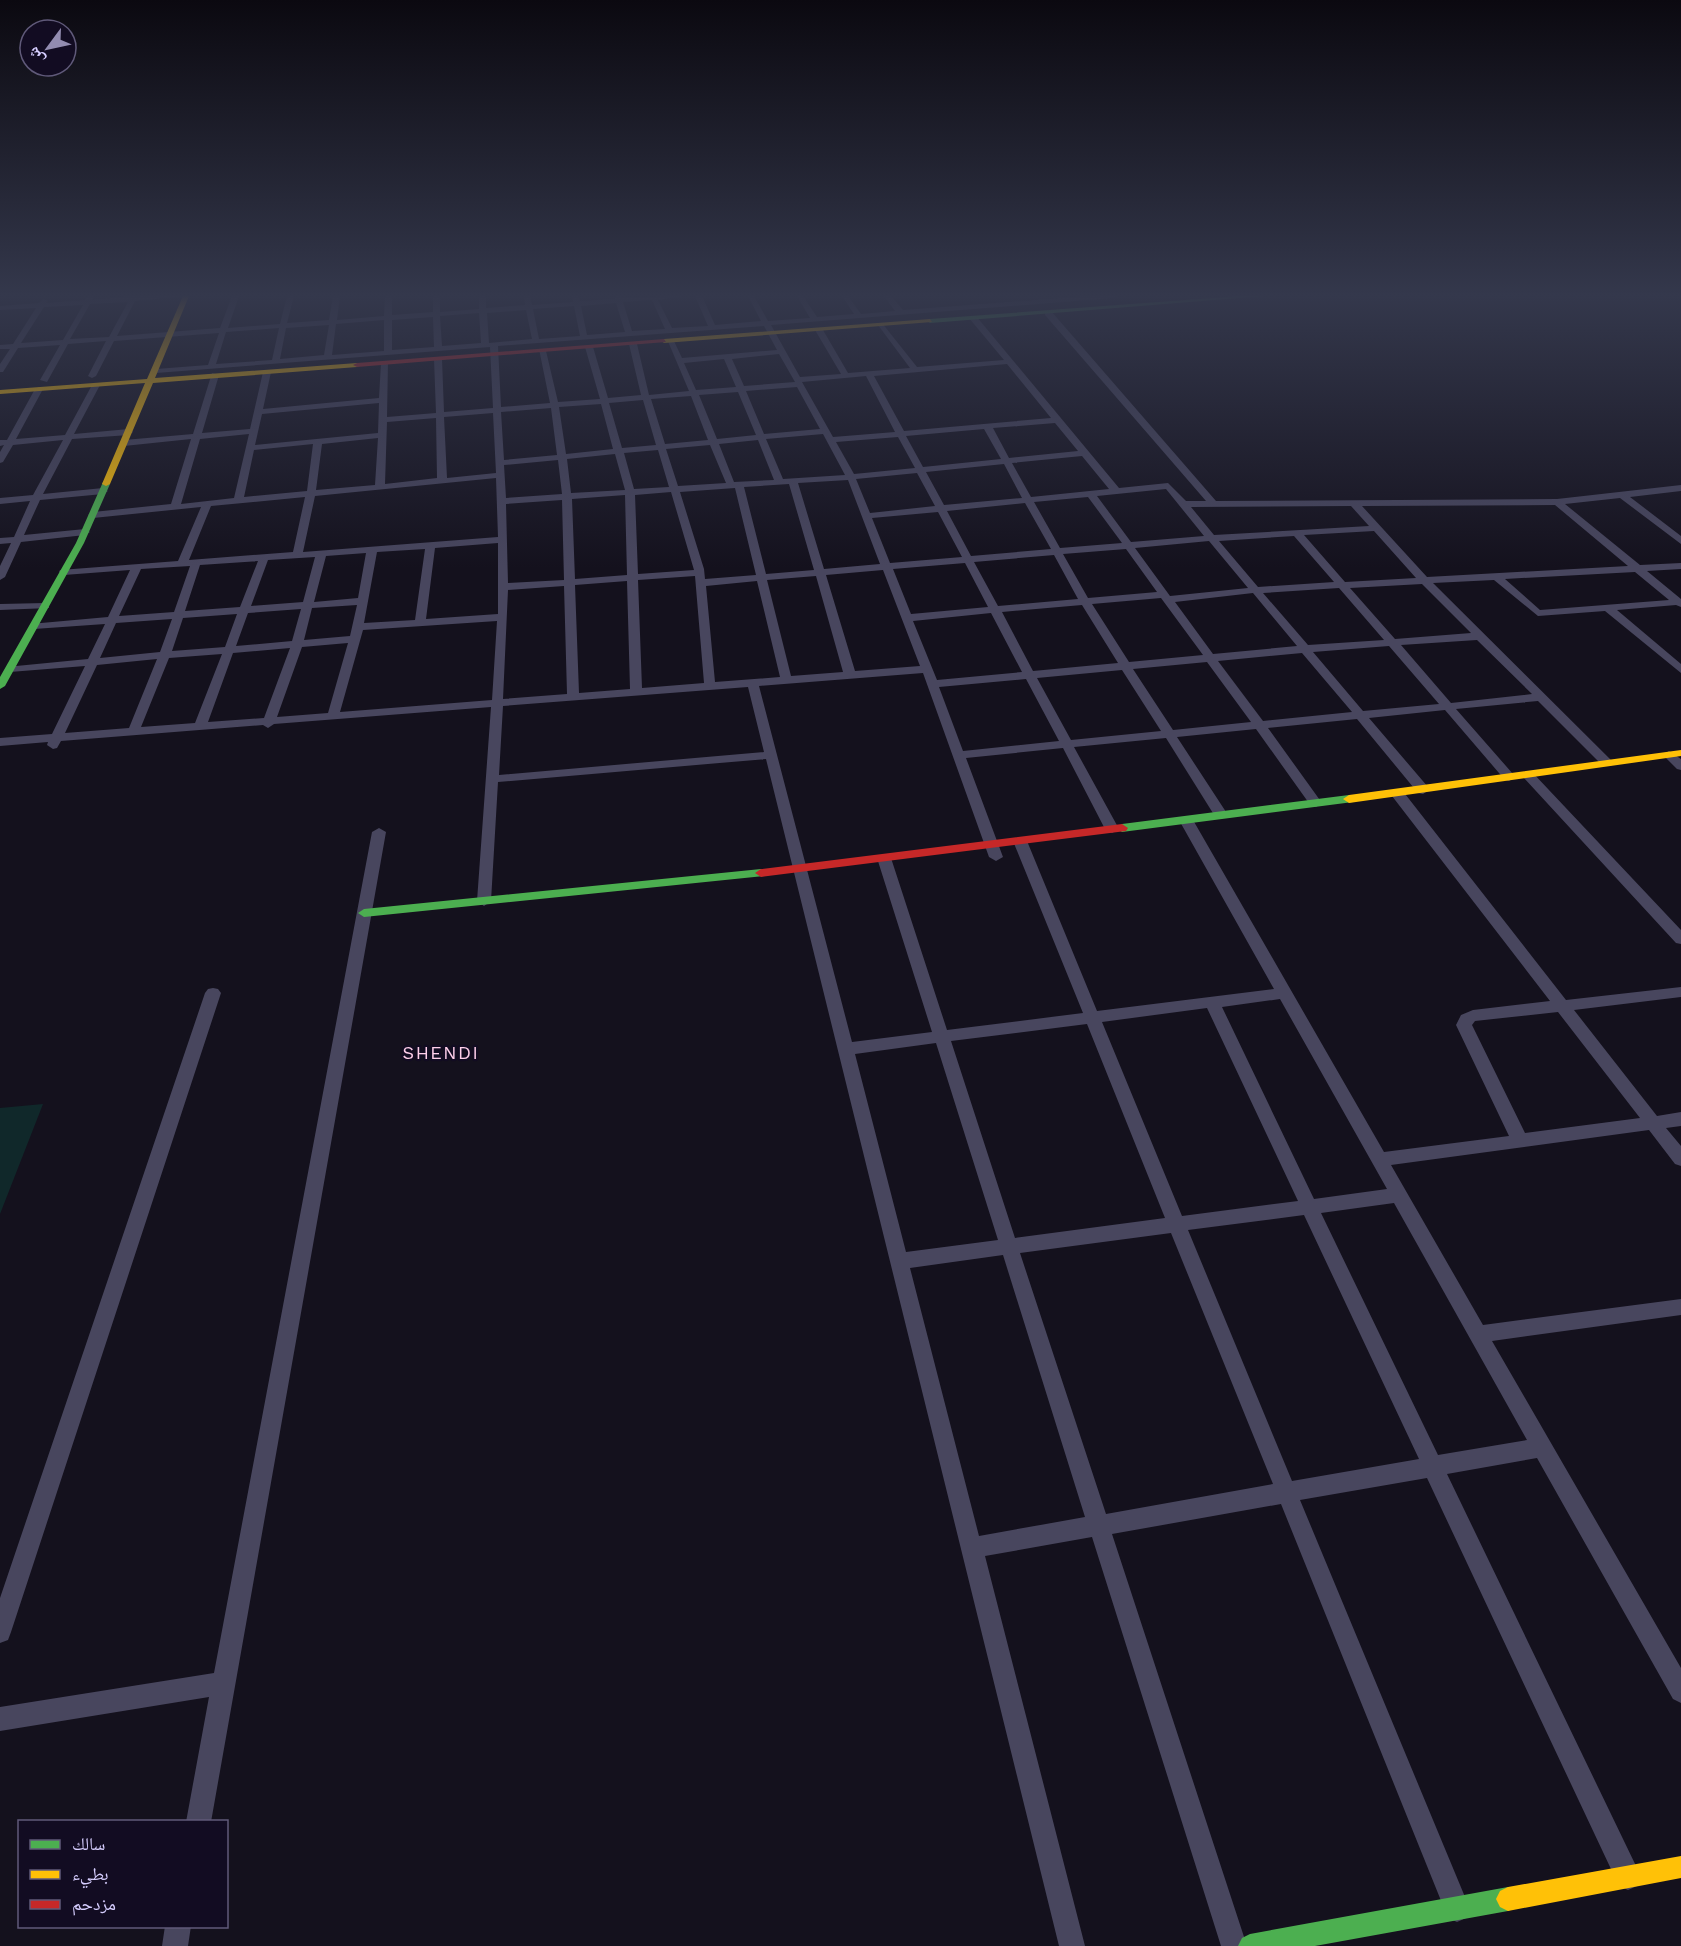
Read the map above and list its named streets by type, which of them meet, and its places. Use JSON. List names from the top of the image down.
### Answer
{
  "districts": ["SHENDI"],
  "legend": ["سالك", "بطيء", "مزدحم"],
  "north": "bottom left"
}
